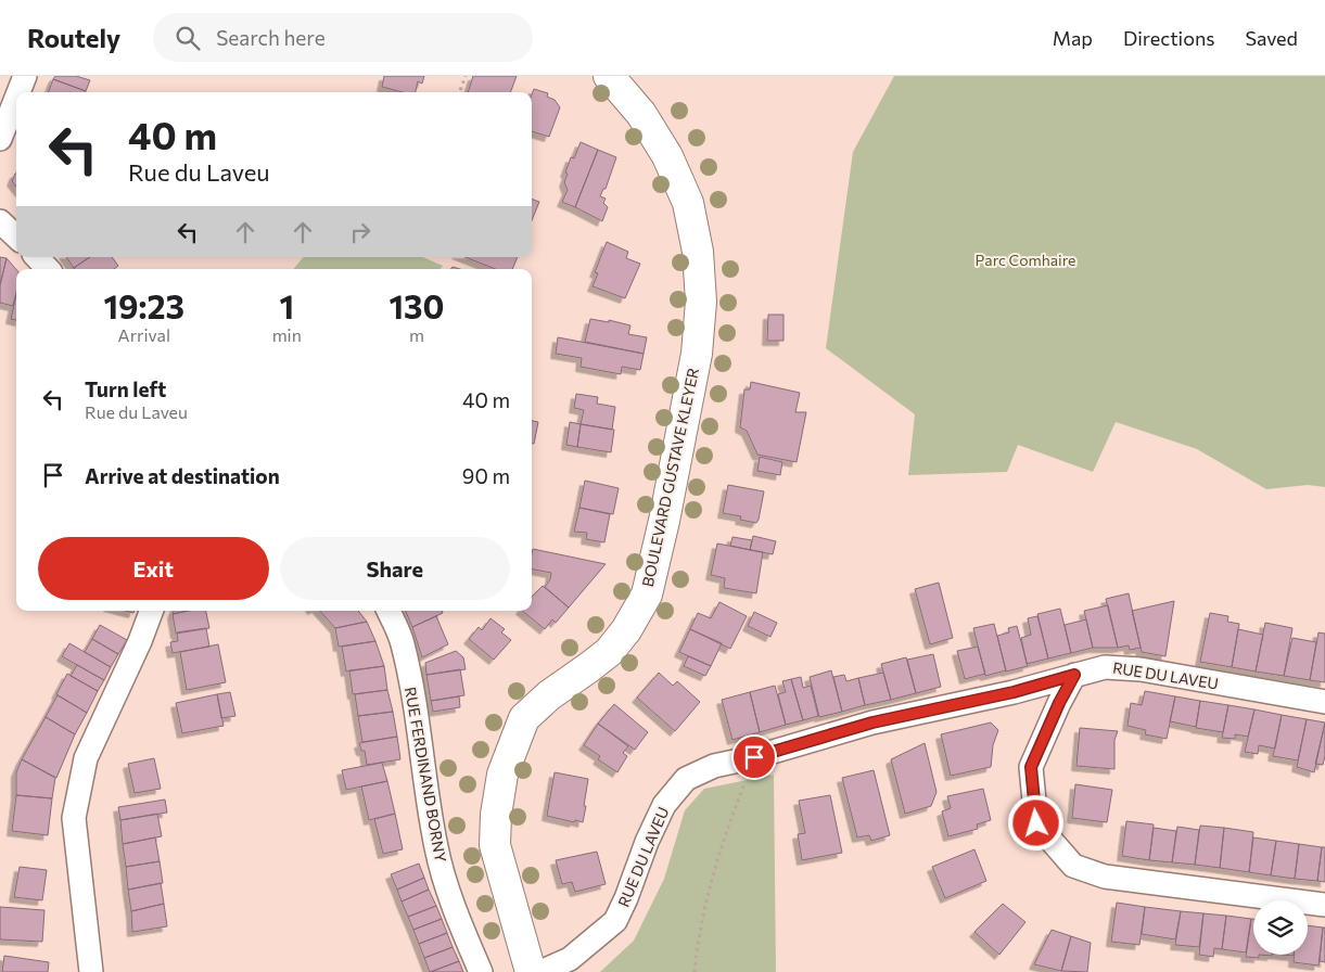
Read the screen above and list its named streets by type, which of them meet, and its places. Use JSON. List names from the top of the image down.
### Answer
{
  "streets": {
    "street": ["BOULEVARD GUSTAVE KLEYER", "RUE DU LAVEU", "RUE FERDINAND BORNY"]
  },
  "parks": ["Parc Comhaire"],
  "page": {
    "header": "Routely",
    "search": "Search here",
    "nav": ["Map", "Directions", "Saved"],
    "turn": ["40 m", "Rue du Laveu"],
    "eta": [
      "19:23",
      "Arrival",
      "1",
      "min",
      "130",
      "m"
    ],
    "list": [
      {
        "name": "Turn left",
        "note": "Rue du Laveu",
        "value": "40 m"
      },
      {
        "name": "Arrive at destination",
        "value": "90 m"
      }
    ],
    "buttons": ["Exit", "Share"]
  }
}
